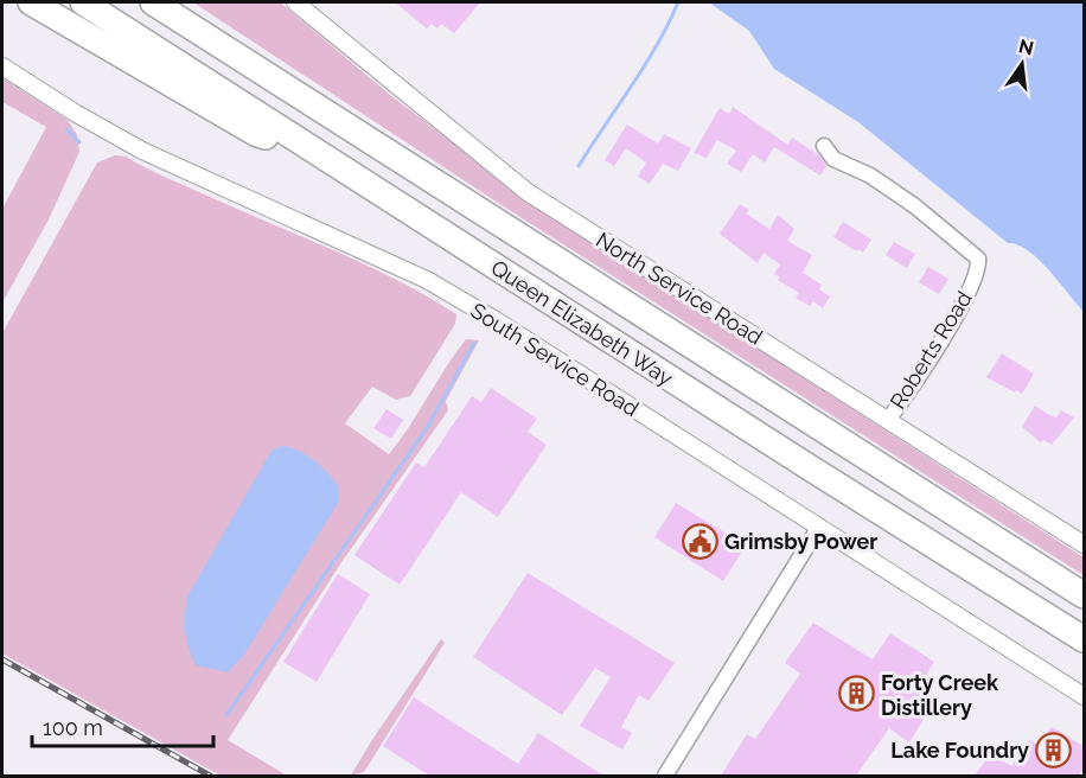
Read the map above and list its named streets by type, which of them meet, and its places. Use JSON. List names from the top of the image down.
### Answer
{
  "streets": {
    "highway": ["Queen Elizabeth Way"],
    "street": ["North Service Road", "Roberts Road", "South Service Road"]
  },
  "crossings": [
    ["North Service Road", "Roberts Road"]
  ],
  "places": {
    "public building": ["Grimsby Power"],
    "building": ["Forty Creek Distillery", "Lake Foundry"]
  },
  "scale_bar": "100 m",
  "north": "top"
}
